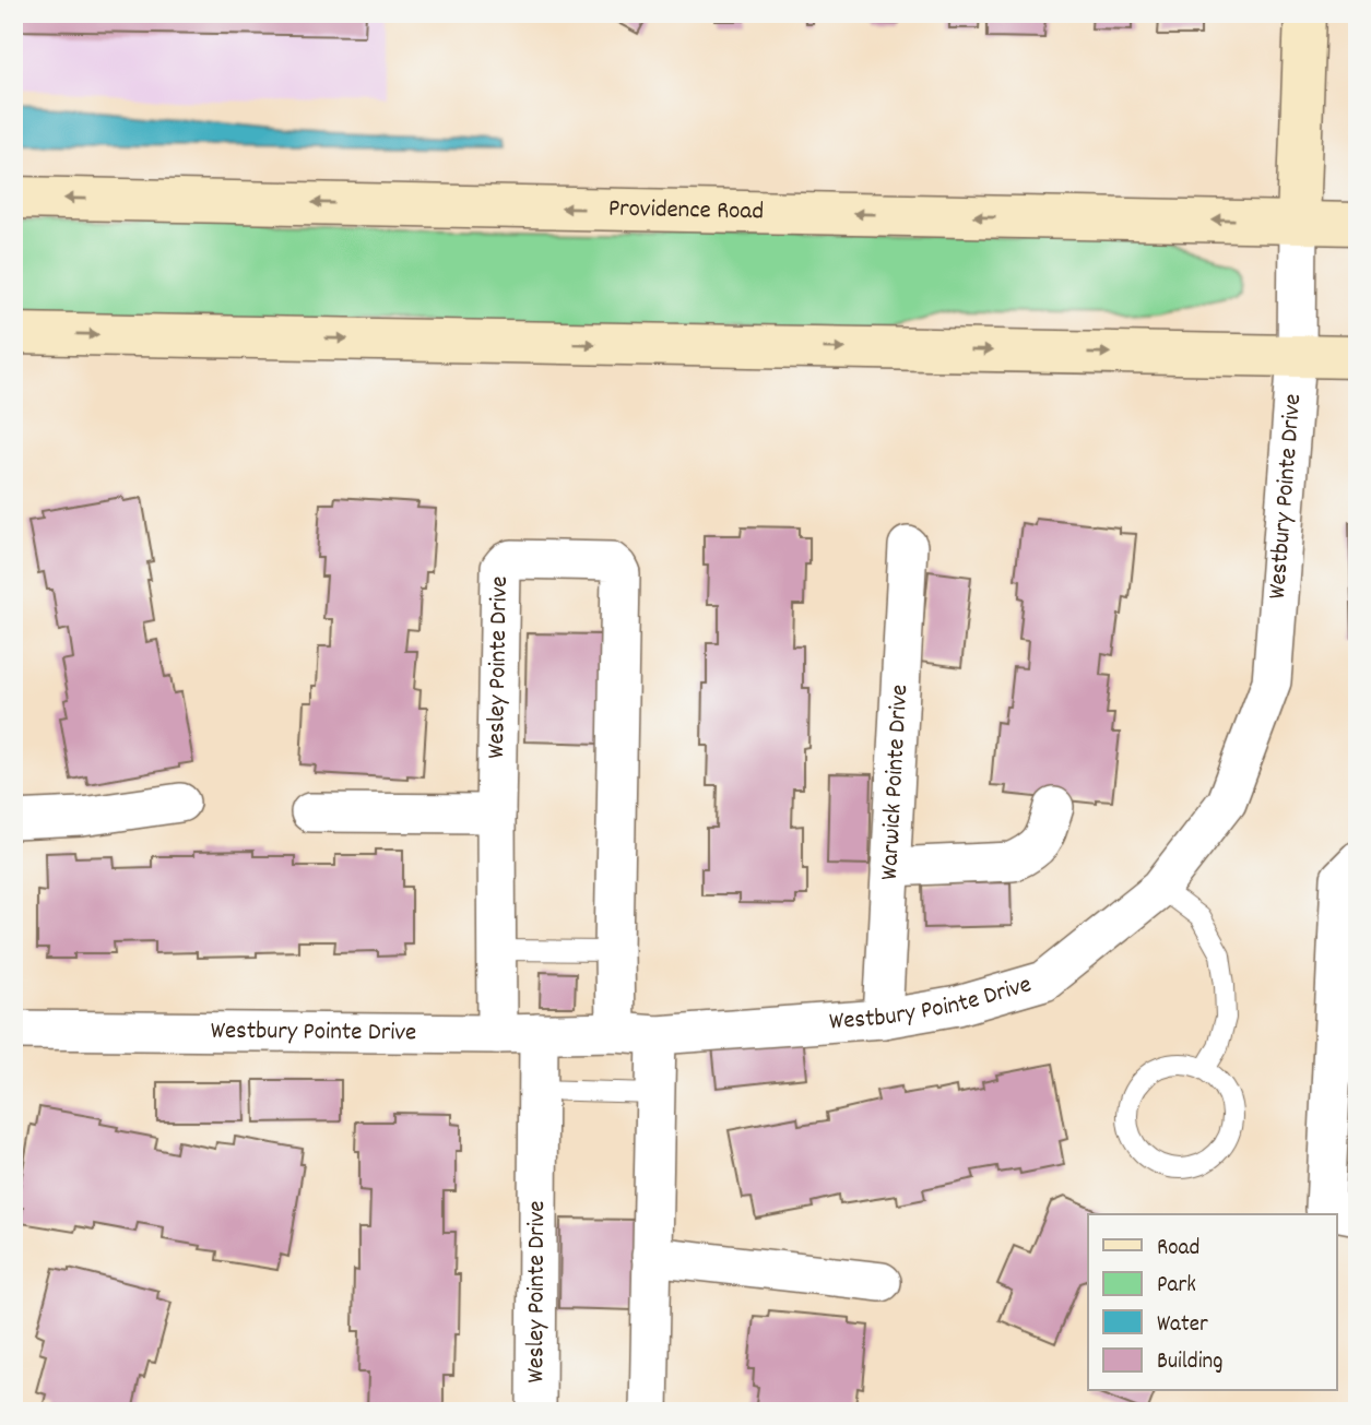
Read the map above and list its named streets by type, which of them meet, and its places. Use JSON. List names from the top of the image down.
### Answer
{
  "streets": {
    "main road": ["Providence Road"],
    "street": ["Westbury Pointe Drive", "Wesley Pointe Drive", "Warwick Pointe Drive"]
  },
  "crossings": [
    ["Providence Road", "Westbury Pointe Drive"],
    ["Westbury Pointe Drive", "Wesley Pointe Drive"],
    ["Westbury Pointe Drive", "Warwick Pointe Drive"]
  ],
  "legend": [
    "Road",
    "Park",
    "Water",
    "Building"
  ]
}
